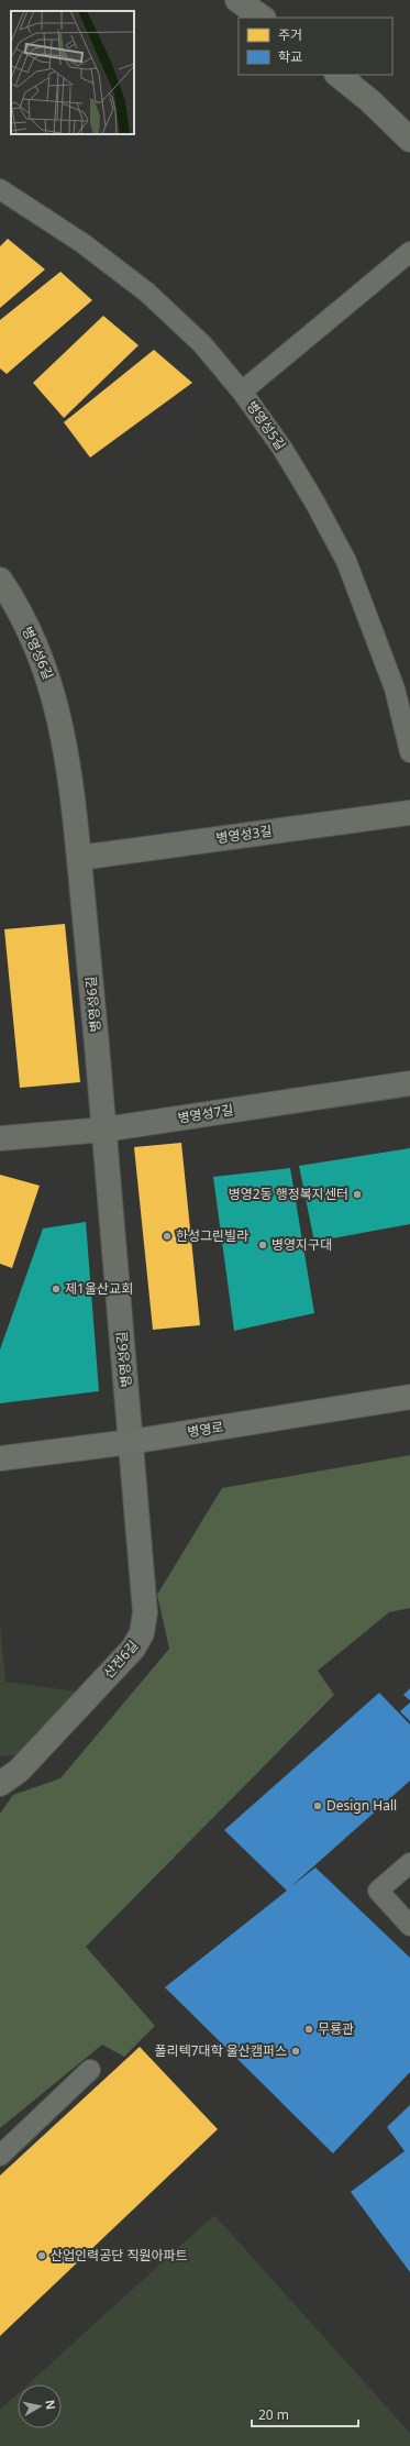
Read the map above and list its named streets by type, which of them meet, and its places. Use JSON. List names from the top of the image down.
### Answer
{
  "streets": {
    "street": [
      "병영성6길",
      "병영성3길",
      "병영성7길",
      "병영로",
      "산전6길"
    ],
    "lane": ["병영성5길"]
  },
  "crossings": [
    ["병영성6길", "병영성3길"],
    ["병영성6길", "병영성7길"],
    ["병영성6길", "병영로"],
    ["병영성6길", "산전6길"],
    ["병영로", "산전6길"]
  ],
  "places": [
    "병영2동 행정복지센터",
    "한성그린빌라",
    "병영지구대",
    "제1울산교회",
    "Design Hall",
    "무룡관",
    "폴리텍7대학 울산캠퍼스",
    "산업인력공단 직원아파트"
  ],
  "legend": ["주거", "학교"],
  "scale_bar": "20 m",
  "north": "right"
}
